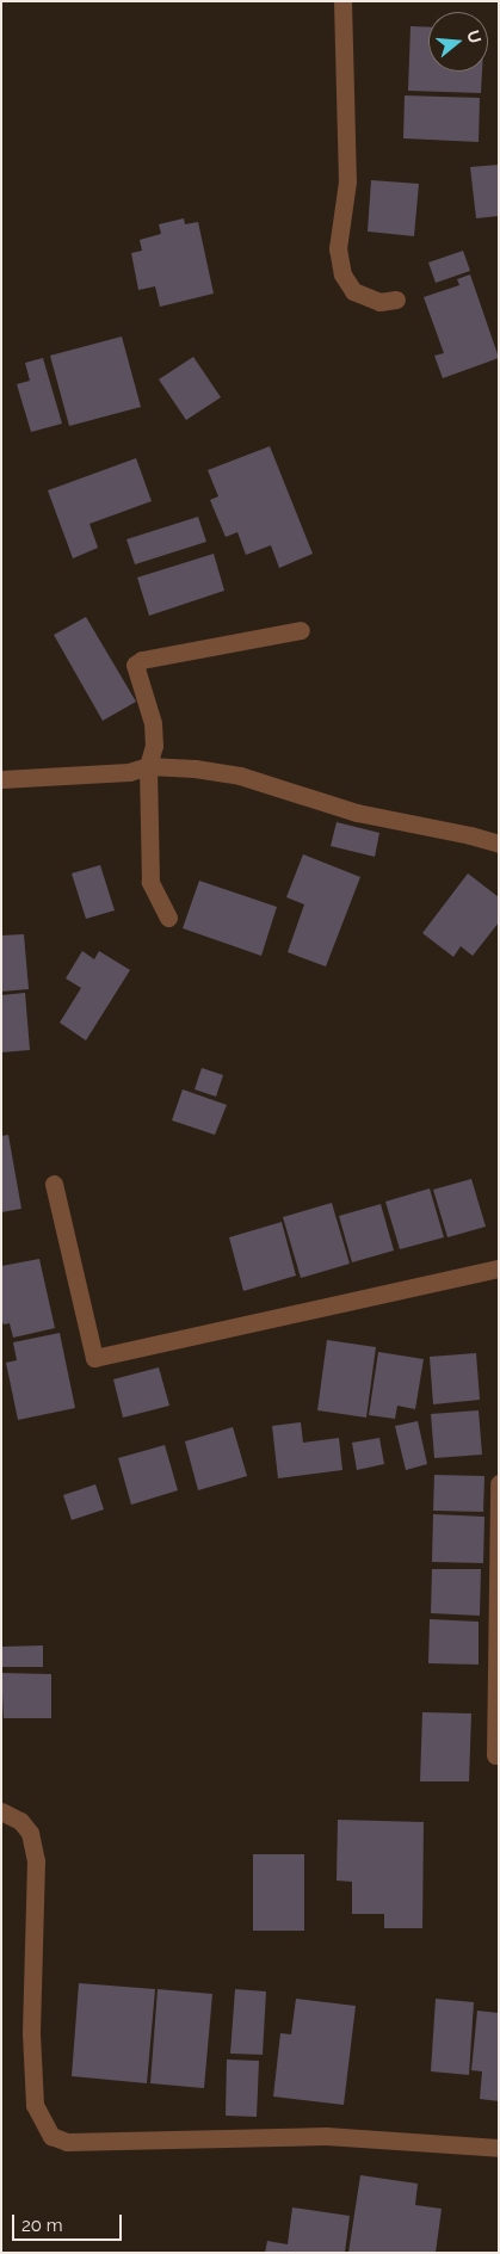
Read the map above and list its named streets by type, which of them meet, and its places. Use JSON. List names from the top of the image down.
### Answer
{
  "scale_bar": "20 m",
  "north": "right"
}
